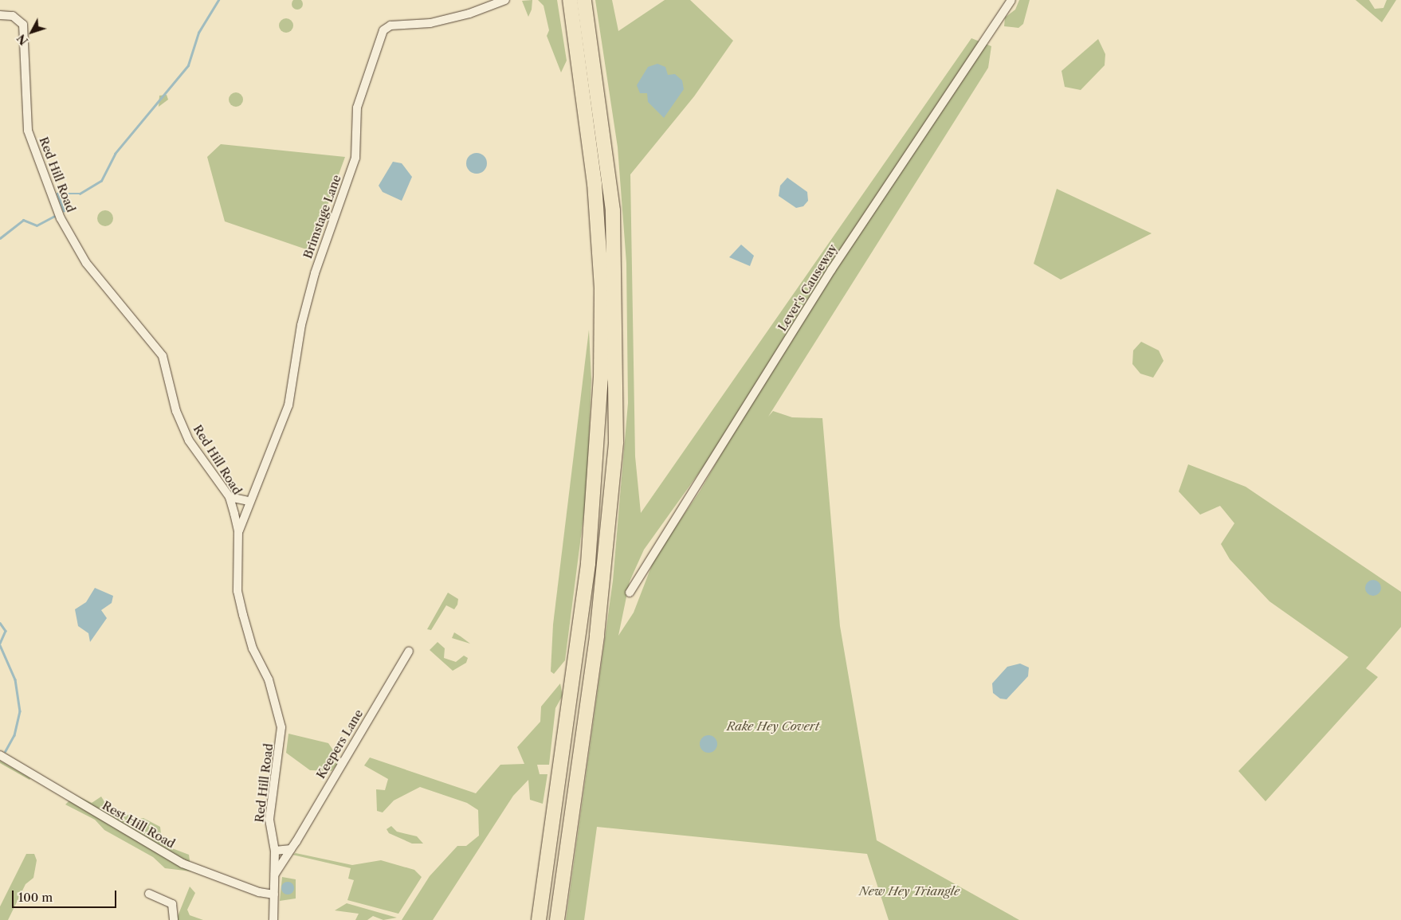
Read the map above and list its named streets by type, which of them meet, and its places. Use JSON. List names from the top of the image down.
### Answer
{
  "streets": {
    "street": [
      "Red Hill Road",
      "Brimstage Lane",
      "Lever's Causeway",
      "Keepers Lane",
      "Rest Hill Road"
    ]
  },
  "crossings": [
    ["Red Hill Road", "Brimstage Lane"],
    ["Red Hill Road", "Keepers Lane"],
    ["Red Hill Road", "Rest Hill Road"]
  ],
  "parks": ["Rake Hey Covert", "New Hey Triangle"],
  "scale_bar": "100 m",
  "north": "bottom left"
}
